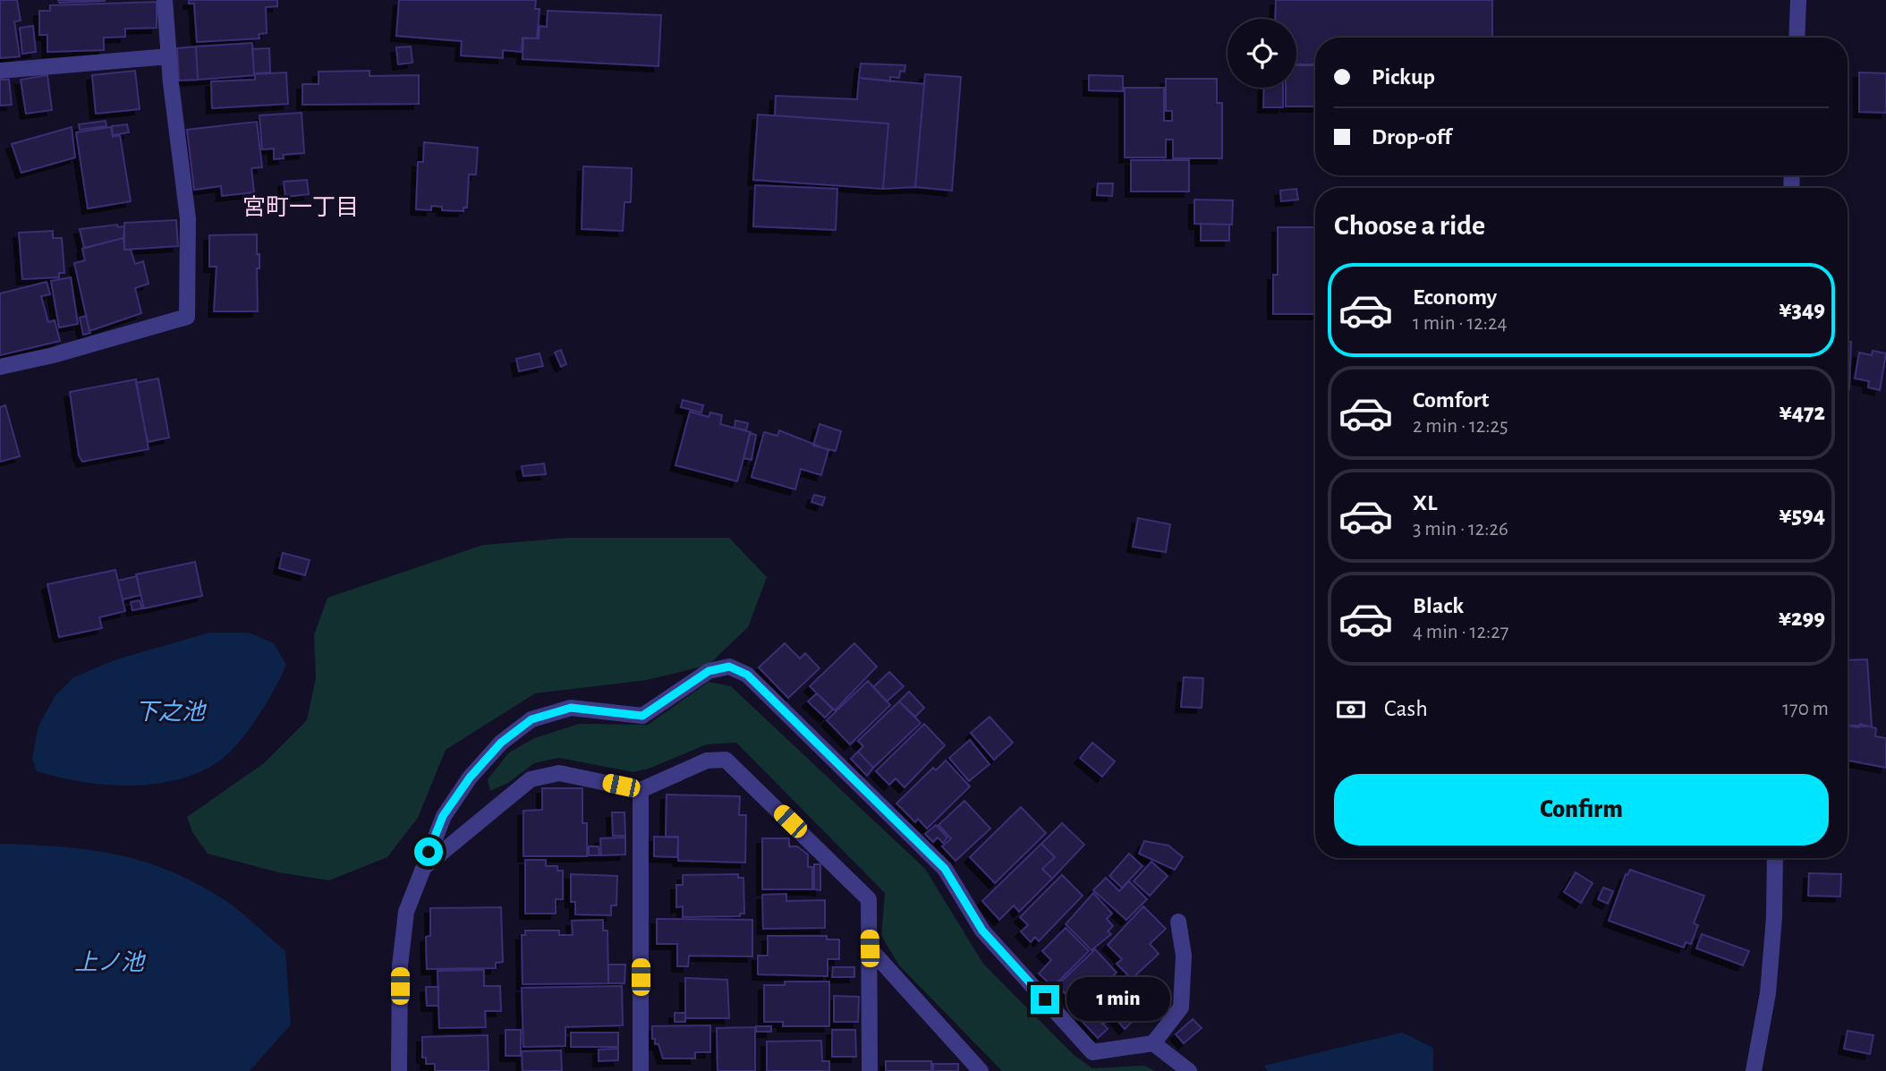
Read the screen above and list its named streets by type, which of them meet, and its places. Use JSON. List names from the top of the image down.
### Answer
{
  "districts": ["宮町一丁目"],
  "water": ["下之池", "上ノ池"],
  "page": {
    "banner": ["Pickup", "Drop-off"],
    "heading": "Choose a ride",
    "list": [
      {
        "name": "Economy",
        "note": "1 min · 12:24",
        "value": "¥349"
      },
      {
        "name": "Comfort",
        "note": "2 min · 12:25",
        "value": "¥472"
      },
      {
        "name": "XL",
        "note": "3 min · 12:26",
        "value": "¥594"
      },
      {
        "name": "Black",
        "note": "4 min · 12:27",
        "value": "¥299"
      }
    ],
    "pay": ["Cash", "170 m"],
    "buttons": "Confirm",
    "bubble": "1 min"
  }
}
